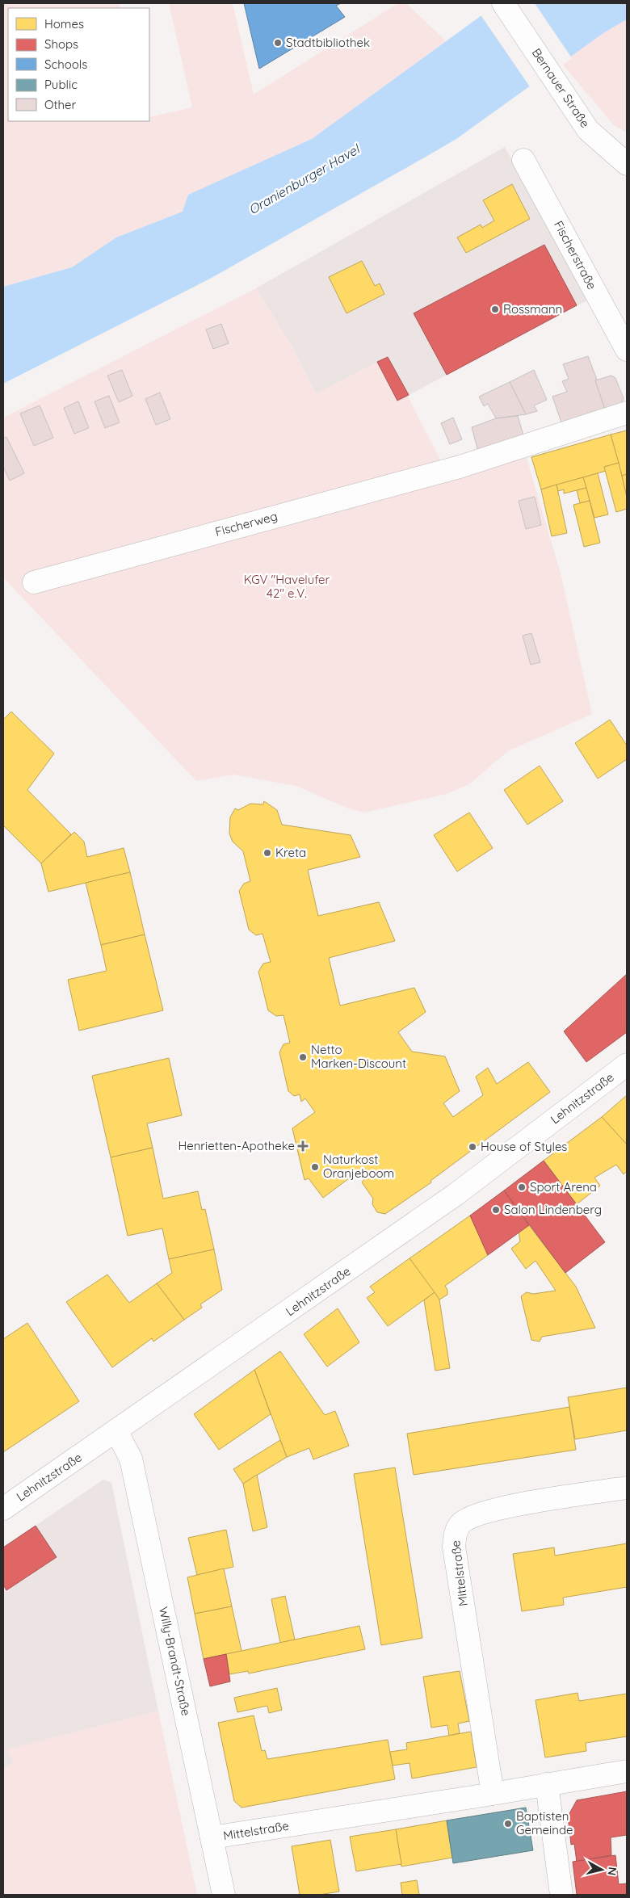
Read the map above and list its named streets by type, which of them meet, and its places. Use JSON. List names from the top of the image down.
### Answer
{
  "streets": {
    "street": [
      "Bernauer Straße",
      "Fischerstraße",
      "Fischerweg",
      "Lehnitzstraße",
      "Mittelstraße",
      "Willy-Brandt-Straße"
    ]
  },
  "crossings": [
    ["Lehnitzstraße", "Willy-Brandt-Straße"],
    ["Mittelstraße", "Willy-Brandt-Straße"]
  ],
  "water": ["Oranienburger Havel"],
  "parks": ["KGV \"Havelufer 42\" e.V."],
  "places": {
    "other": [
      "Stadtbibliothek",
      "Rossmann",
      "Kreta",
      "Netto Marken-Discount",
      "House of Styles",
      "Naturkost Oranjeboom",
      "Sport Arena",
      "Salon Lindenberg",
      "Baptisten Gemeinde"
    ],
    "health": ["Henrietten-Apotheke"]
  },
  "legend": [
    "Homes",
    "Shops",
    "Schools",
    "Public",
    "Other"
  ],
  "north": "right"
}
